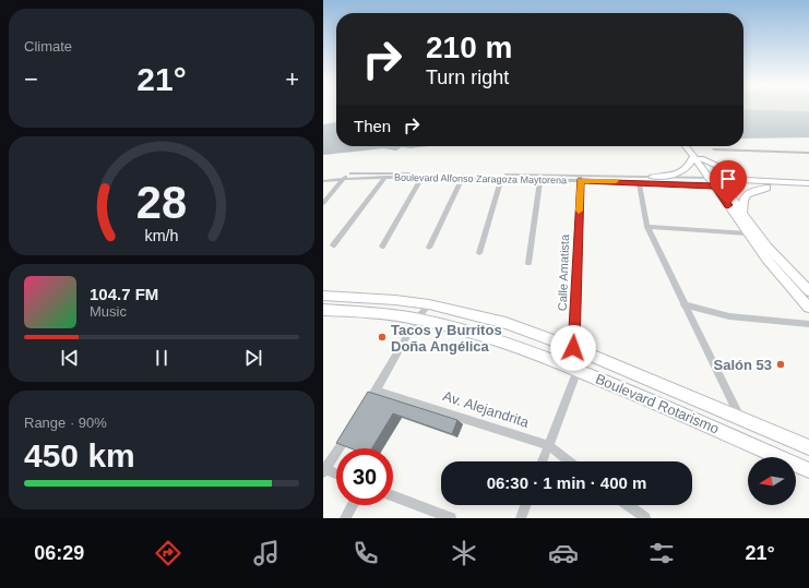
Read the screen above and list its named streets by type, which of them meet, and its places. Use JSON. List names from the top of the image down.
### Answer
{
  "streets": {
    "street": [
      "Boulevard Alfonso Zaragoza Maytorena",
      "Calle Amatista",
      "Boulevard Rotarismo",
      "Av. Alejandrita"
    ]
  },
  "crossings": [
    ["Boulevard Alfonso Zaragoza Maytorena", "Calle Amatista"],
    ["Calle Amatista", "Boulevard Rotarismo"]
  ],
  "places": ["Tacos y Burritos Doña Angélica", "Salón 53"],
  "north": "left",
  "page": {
    "tile": [
      "Climate",
      ["Range · 90%", "450 km"]
    ],
    "turn": ["210 m", "Turn right"],
    "heat": ["−", "21°", "+"],
    "then": "Then",
    "song": ["104.7 FM", "Music"],
    "limit": "30",
    "trip": "06:30 · 1 min · 400 m",
    "tabs": ["06:29", "21°"],
    "gauge": ["28", "km/h"]
  }
}
